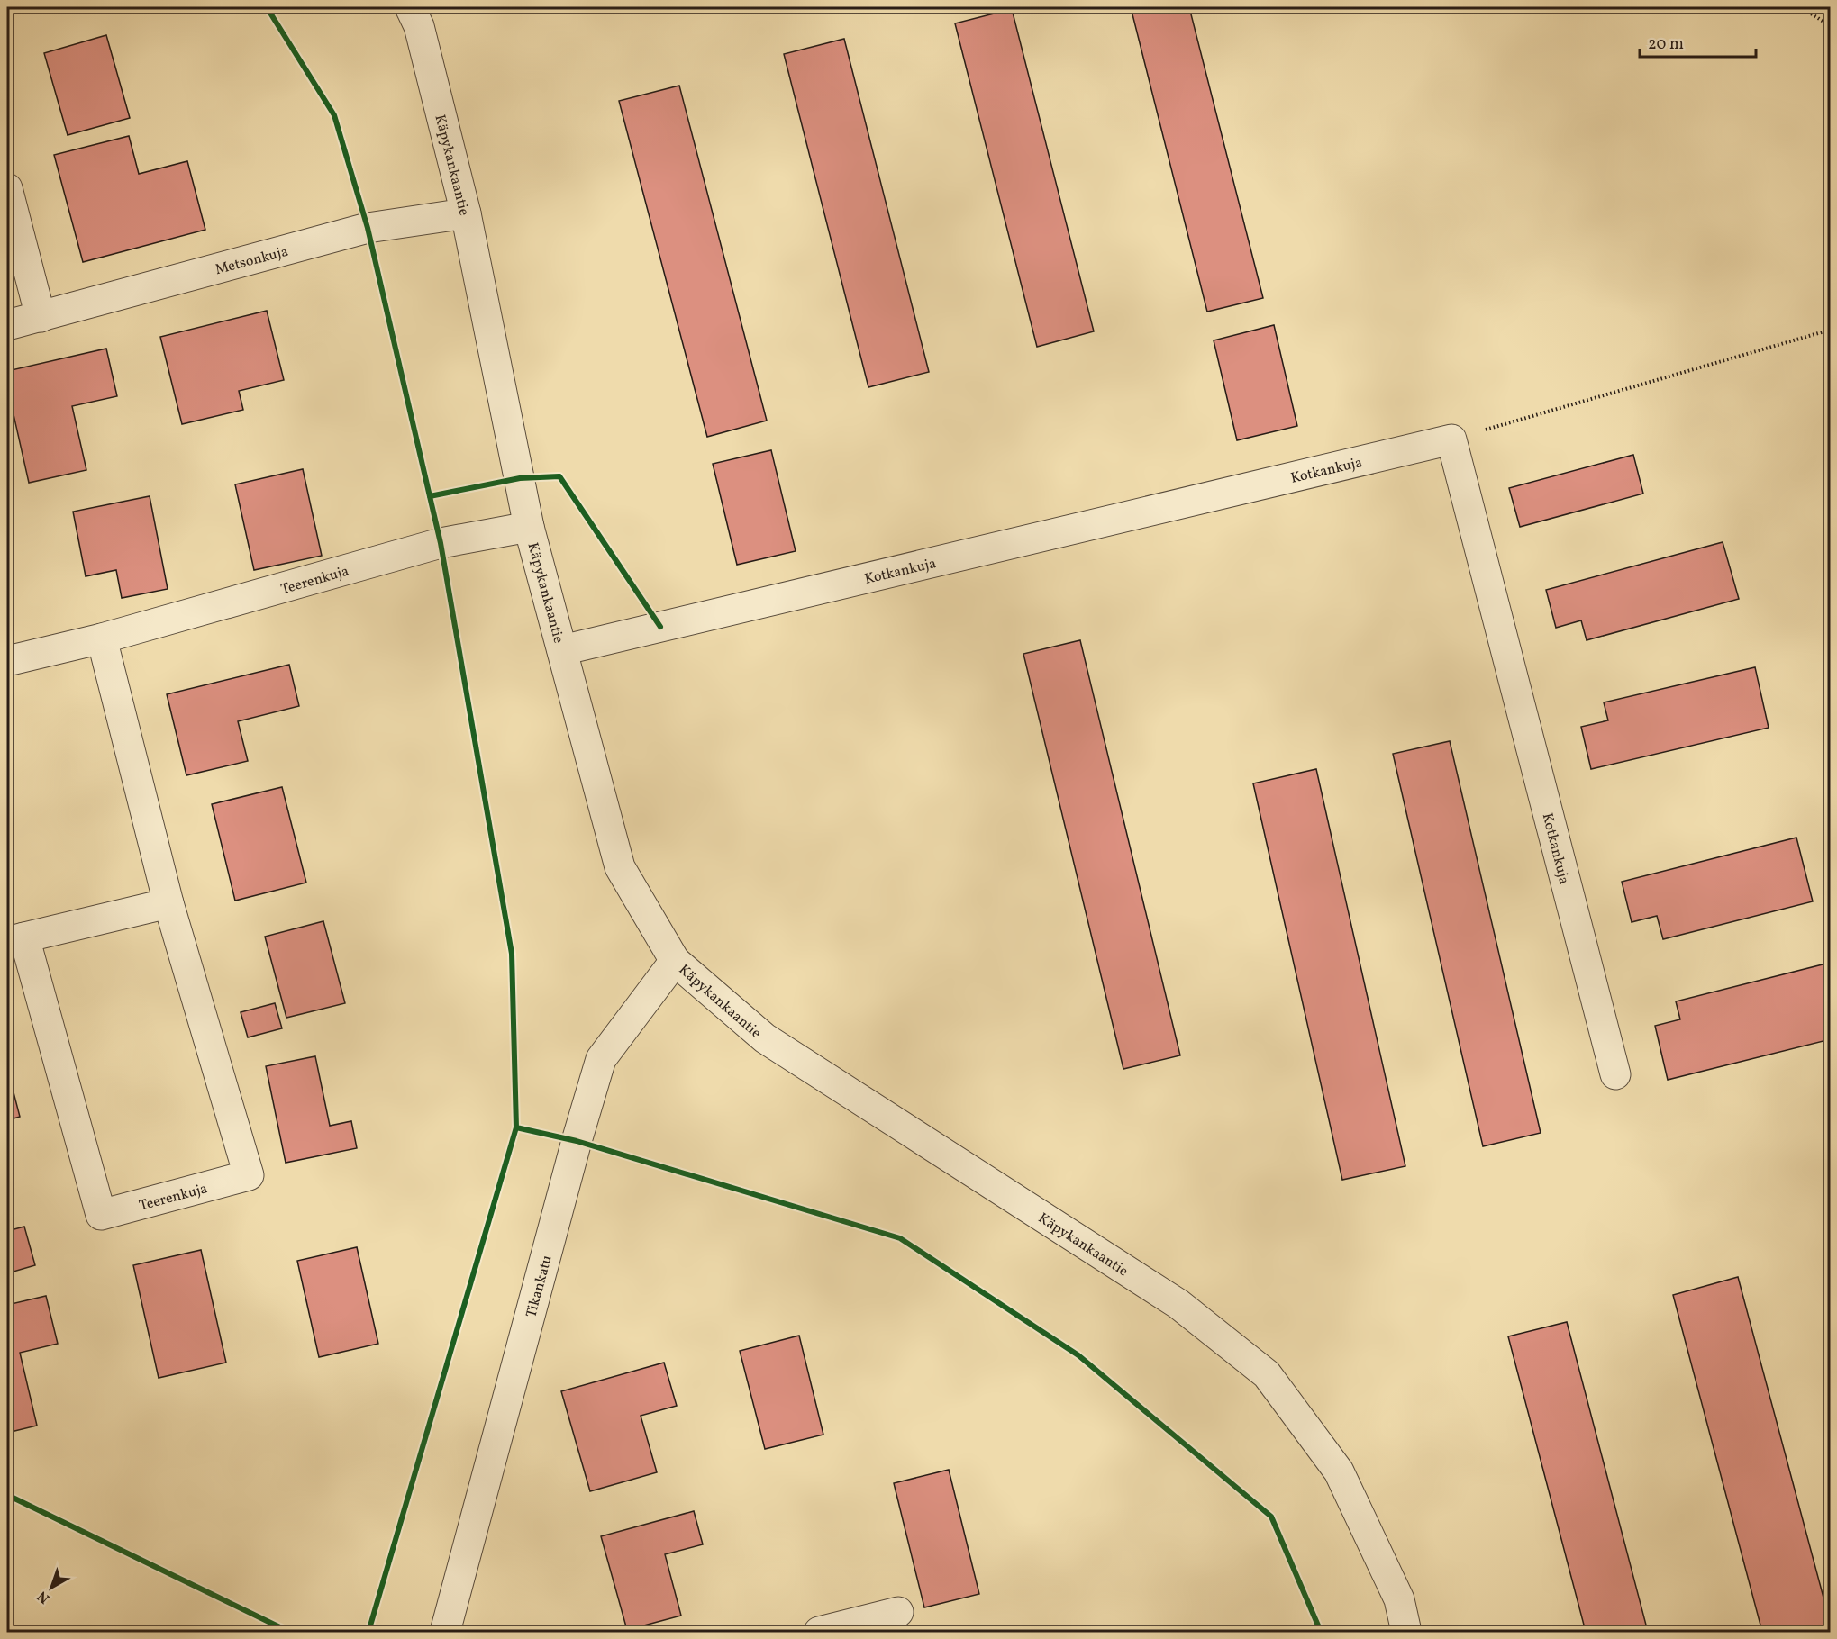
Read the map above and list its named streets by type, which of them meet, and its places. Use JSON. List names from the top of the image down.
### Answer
{
  "streets": {
    "street": [
      "Käpykankaantie",
      "Metsonkuja",
      "Kotkankuja",
      "Teerenkuja",
      "Tikankatu"
    ]
  },
  "crossings": [
    ["Käpykankaantie", "Metsonkuja"],
    ["Käpykankaantie", "Kotkankuja"],
    ["Käpykankaantie", "Teerenkuja"],
    ["Käpykankaantie", "Tikankatu"]
  ],
  "scale_bar": "20 m",
  "north": "bottom left"
}
